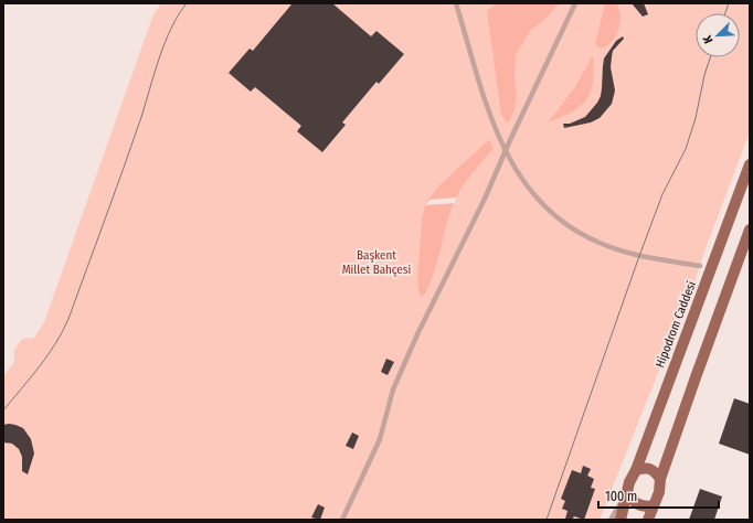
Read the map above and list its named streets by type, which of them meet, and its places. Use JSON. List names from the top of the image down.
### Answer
{
  "streets": {
    "main road": ["Hipodrom Caddesi"]
  },
  "parks": ["Başkent Millet Bahçesi"],
  "scale_bar": "100 m",
  "north": "bottom left"
}
